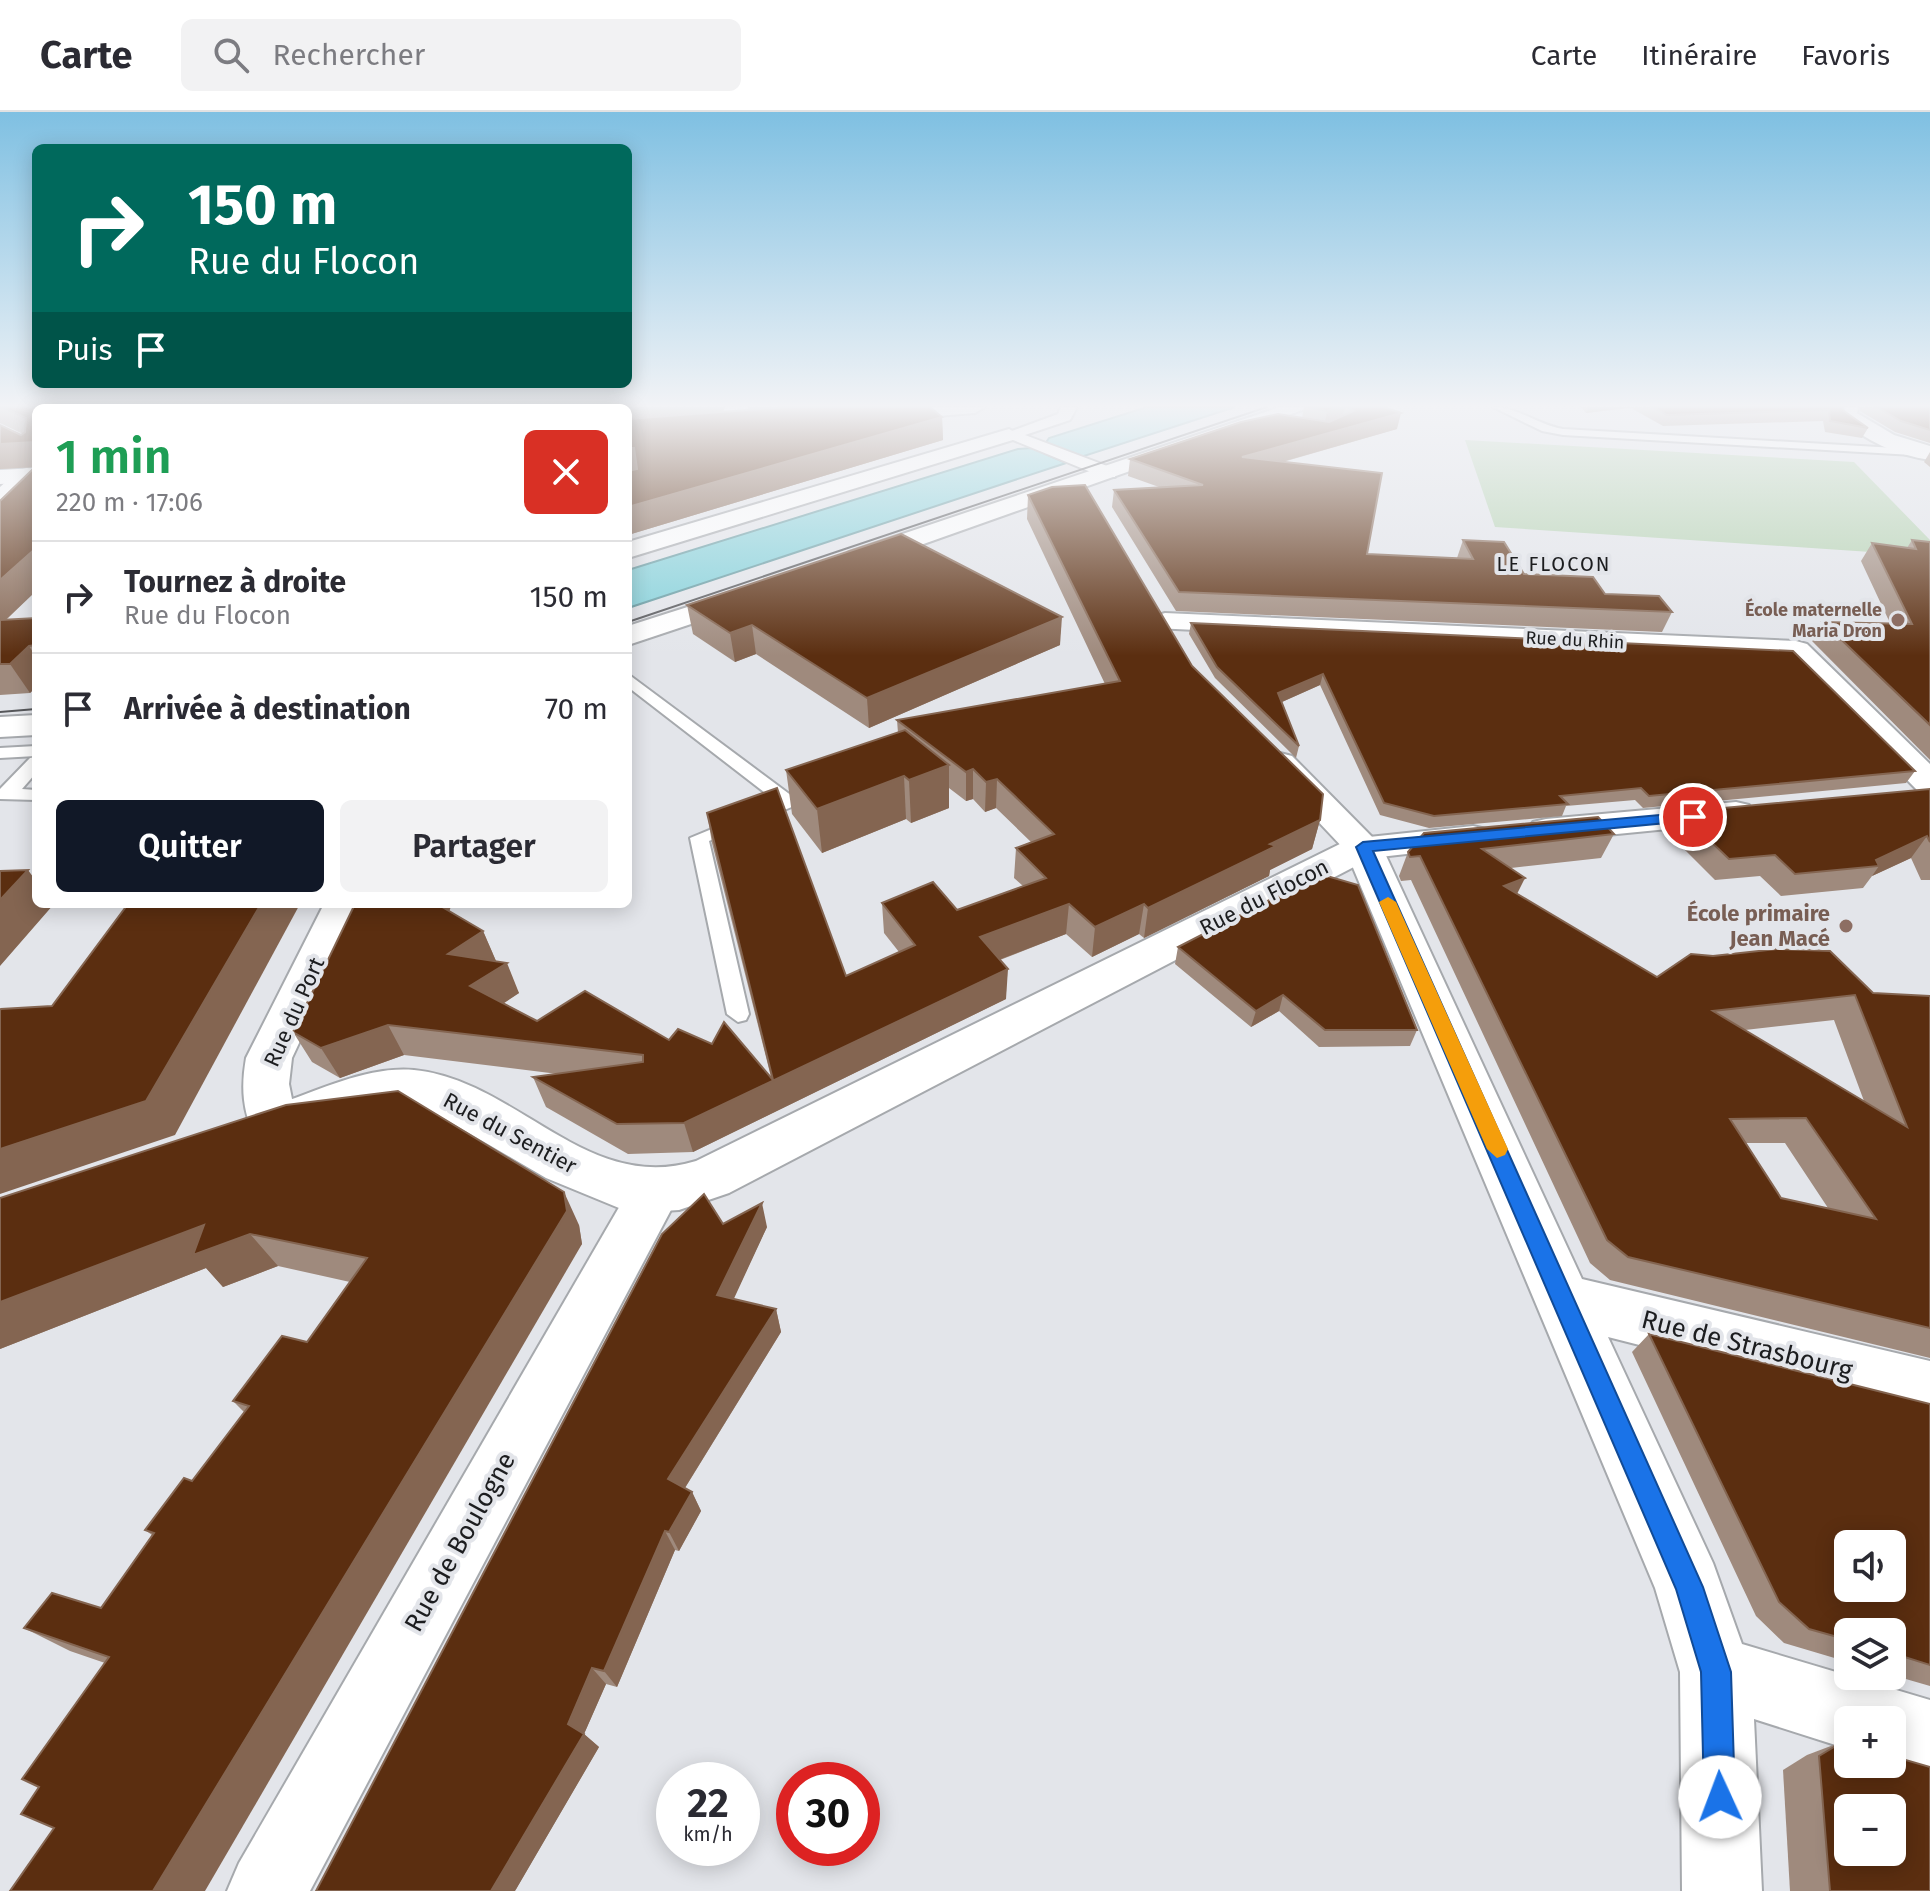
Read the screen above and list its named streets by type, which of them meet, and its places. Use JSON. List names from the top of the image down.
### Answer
{
  "streets": {
    "street": [
      "Rue du Rhin",
      "Rue du Flocon",
      "Rue du Port",
      "Rue du Sentier",
      "Rue de Strasbourg",
      "Rue de Boulogne"
    ]
  },
  "crossings": [
    ["Rue du Flocon", "Rue du Sentier"],
    ["Rue du Flocon", "Rue de Boulogne"],
    ["Rue du Port", "Rue du Sentier"],
    ["Rue du Sentier", "Rue de Boulogne"]
  ],
  "districts": ["LE FLOCON"],
  "places": ["École maternelle Maria Dron", "École primaire Jean Macé"],
  "page": {
    "header": "Carte",
    "search": "Rechercher",
    "nav": ["Carte", "Itinéraire", "Favoris"],
    "turn": ["150 m", "Rue du Flocon"],
    "then": "Puis",
    "heading": ["1 min", "220 m · 17:06"],
    "list": [
      {
        "name": "Tournez à droite",
        "note": "Rue du Flocon",
        "value": "150 m"
      },
      {
        "name": "Arrivée à destination",
        "value": "70 m"
      }
    ],
    "buttons": ["Quitter", "Partager"],
    "map_buttons": ["+", "−"],
    "speed": "22 km/h",
    "limit": "30"
  }
}
